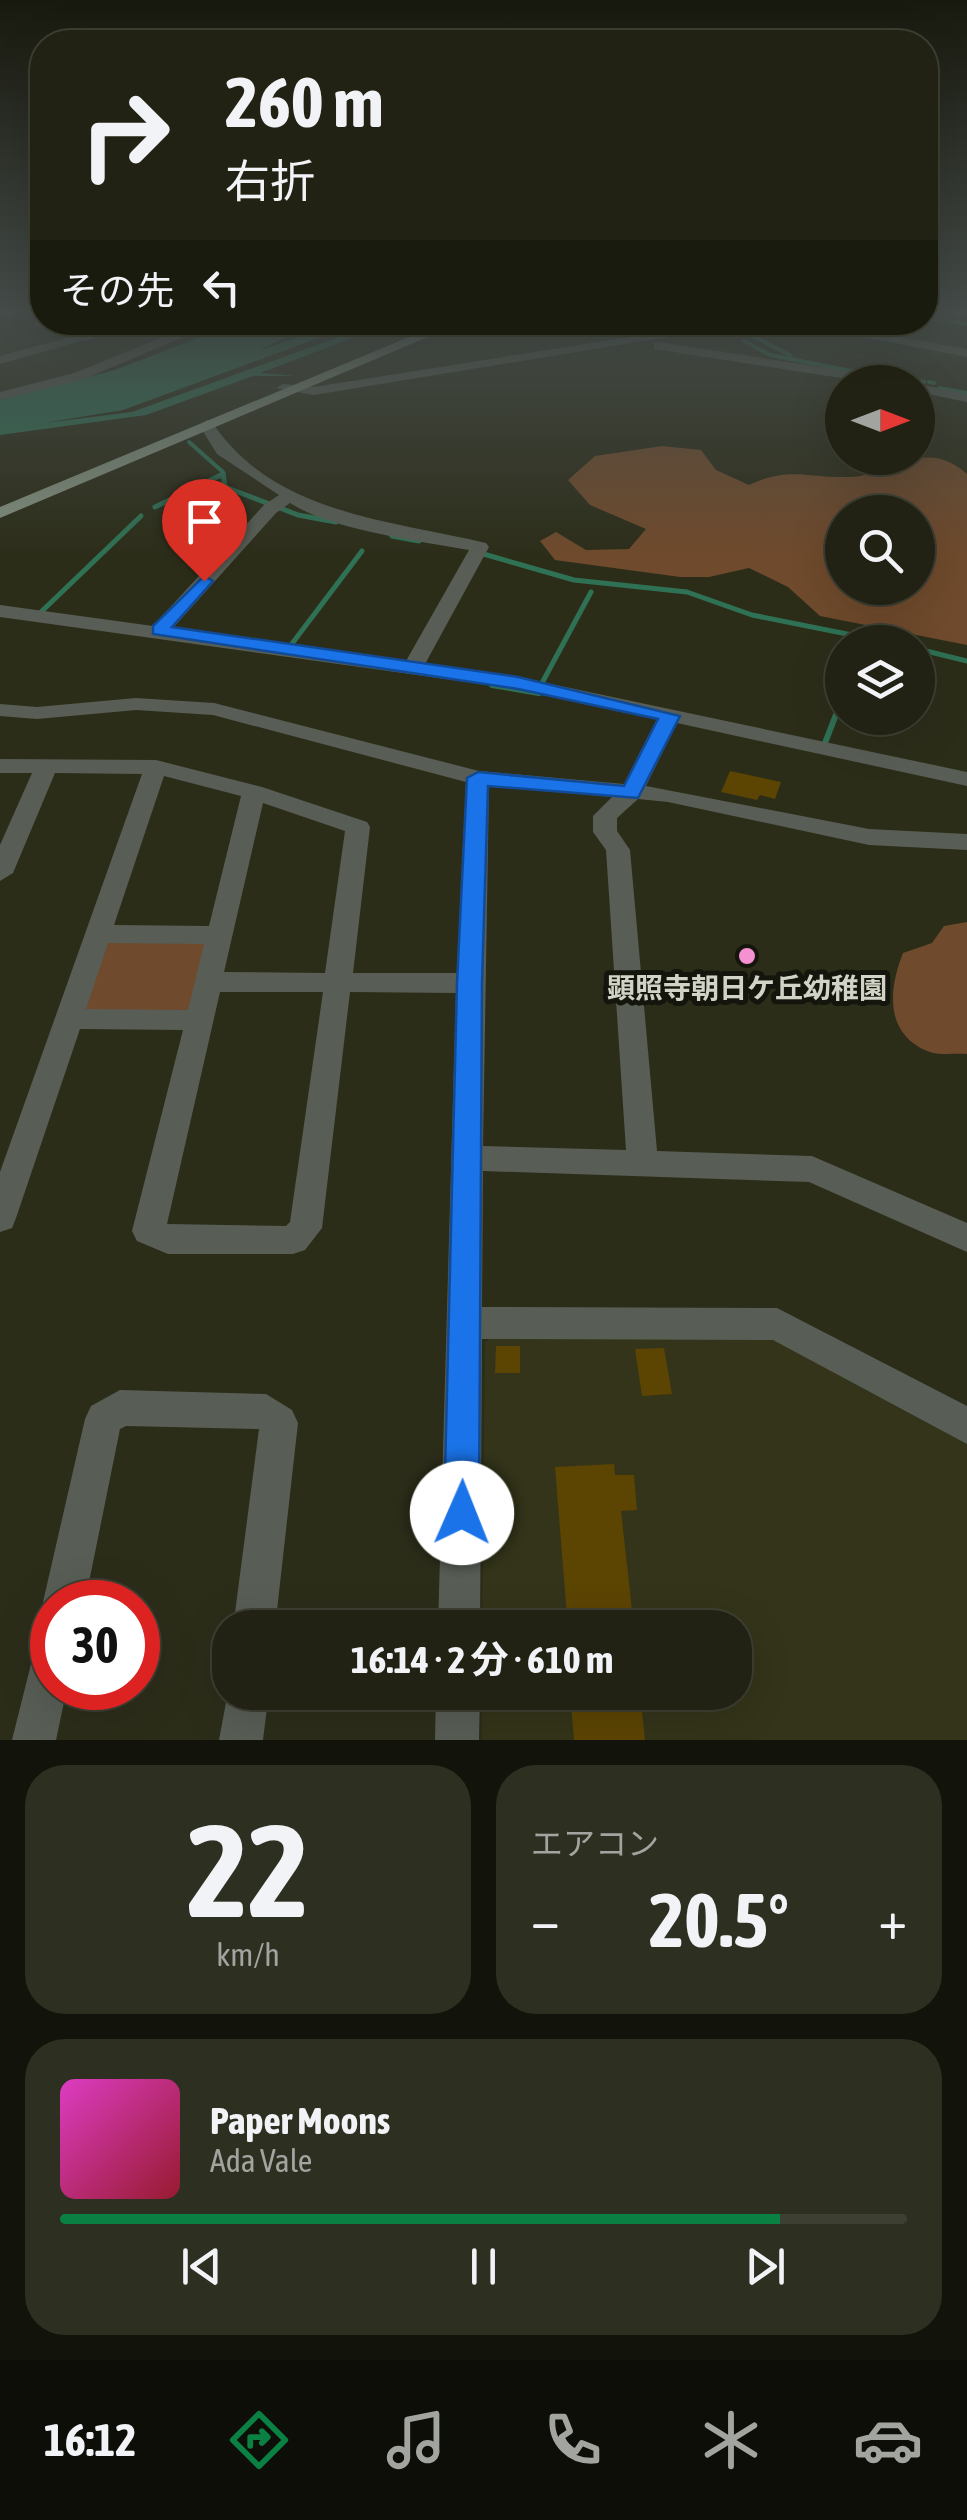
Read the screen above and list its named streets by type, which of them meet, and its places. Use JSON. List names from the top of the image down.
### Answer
{
  "places": ["顕照寺朝日ケ丘幼稚園"],
  "north": "right",
  "page": {
    "turn": ["260 m", "右折"],
    "then": "その先",
    "limit": "30",
    "trip": "16:14 · 2 分 · 610 m",
    "tile": [
      ["22", "km/h"],
      "エアコン"
    ],
    "heat": ["−", "20.5°", "+"],
    "song": ["Paper Moons", "Ada Vale"],
    "tabs": "16:12"
  }
}
